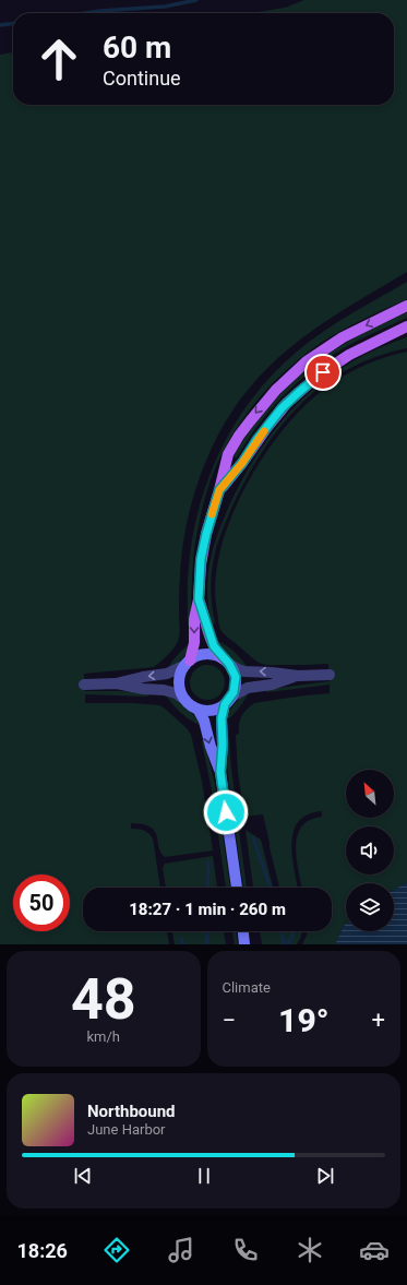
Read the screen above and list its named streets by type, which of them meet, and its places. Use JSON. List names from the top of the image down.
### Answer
{
  "north": "top left",
  "page": {
    "turn": ["60 m", "Continue"],
    "limit": "50",
    "trip": "18:27 · 1 min · 260 m",
    "tile": [
      ["48", "km/h"],
      "Climate"
    ],
    "heat": ["−", "19°", "+"],
    "song": ["Northbound", "June Harbor"],
    "tabs": "18:26"
  }
}
